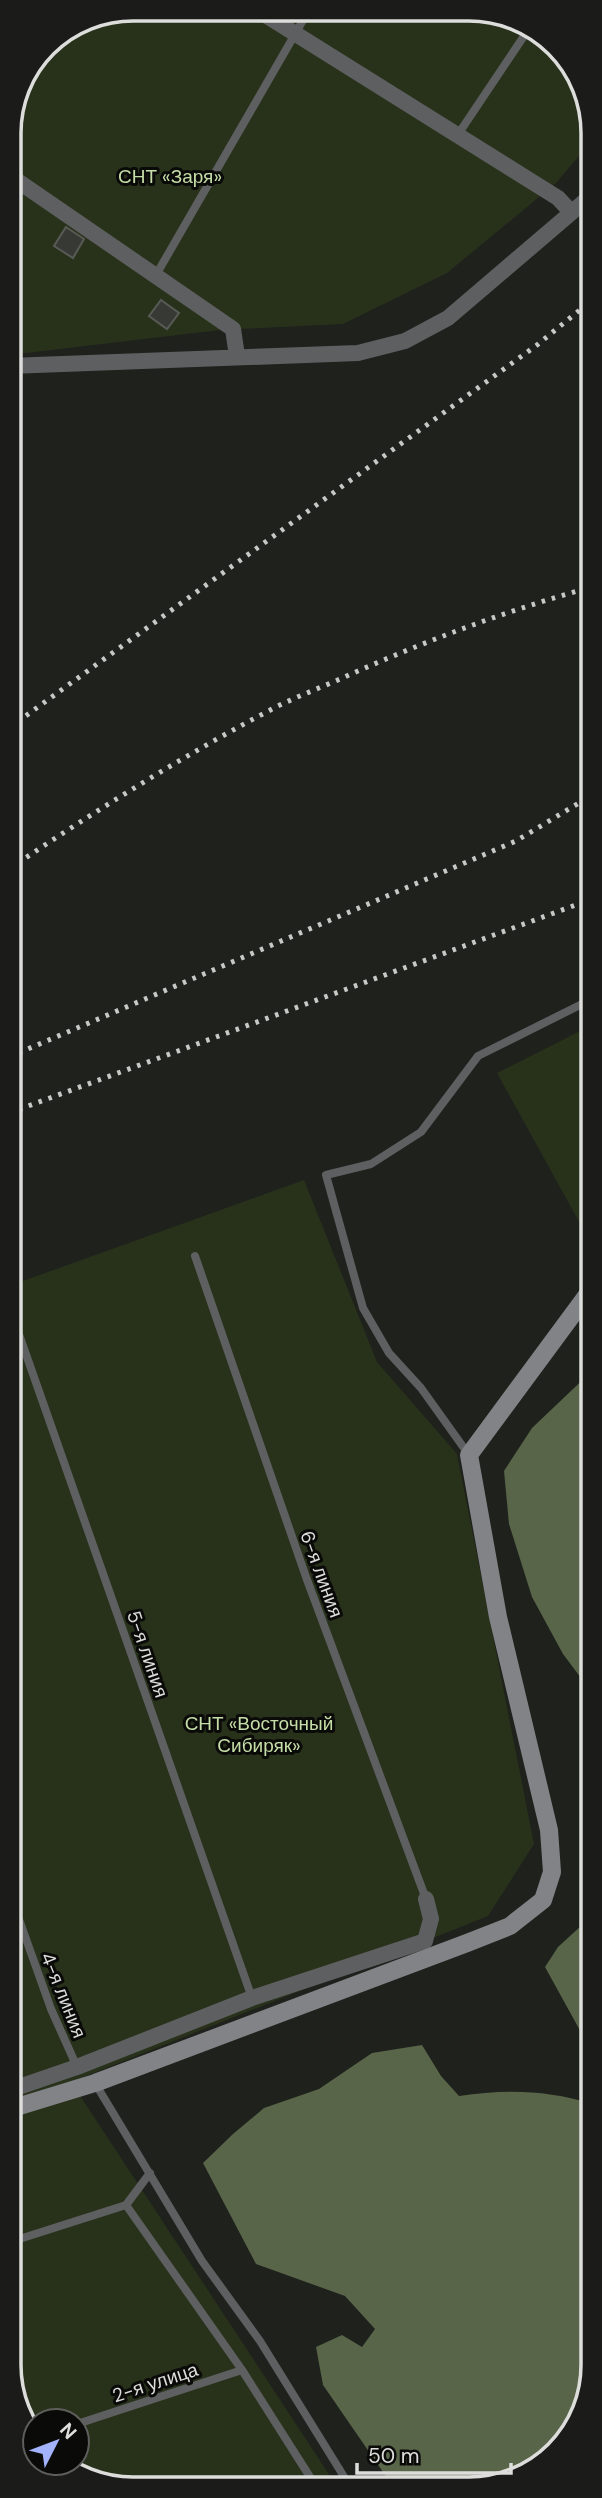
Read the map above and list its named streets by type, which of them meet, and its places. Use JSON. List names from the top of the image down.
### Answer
{
  "streets": {
    "lane": [
      "6-я линия",
      "5-я линия",
      "4-я линия",
      "2-я улица"
    ]
  },
  "parks": ["СНТ «Заря»", "СНТ «Восточный Сибиряк»"],
  "scale_bar": "50 m",
  "north": "top right"
}
